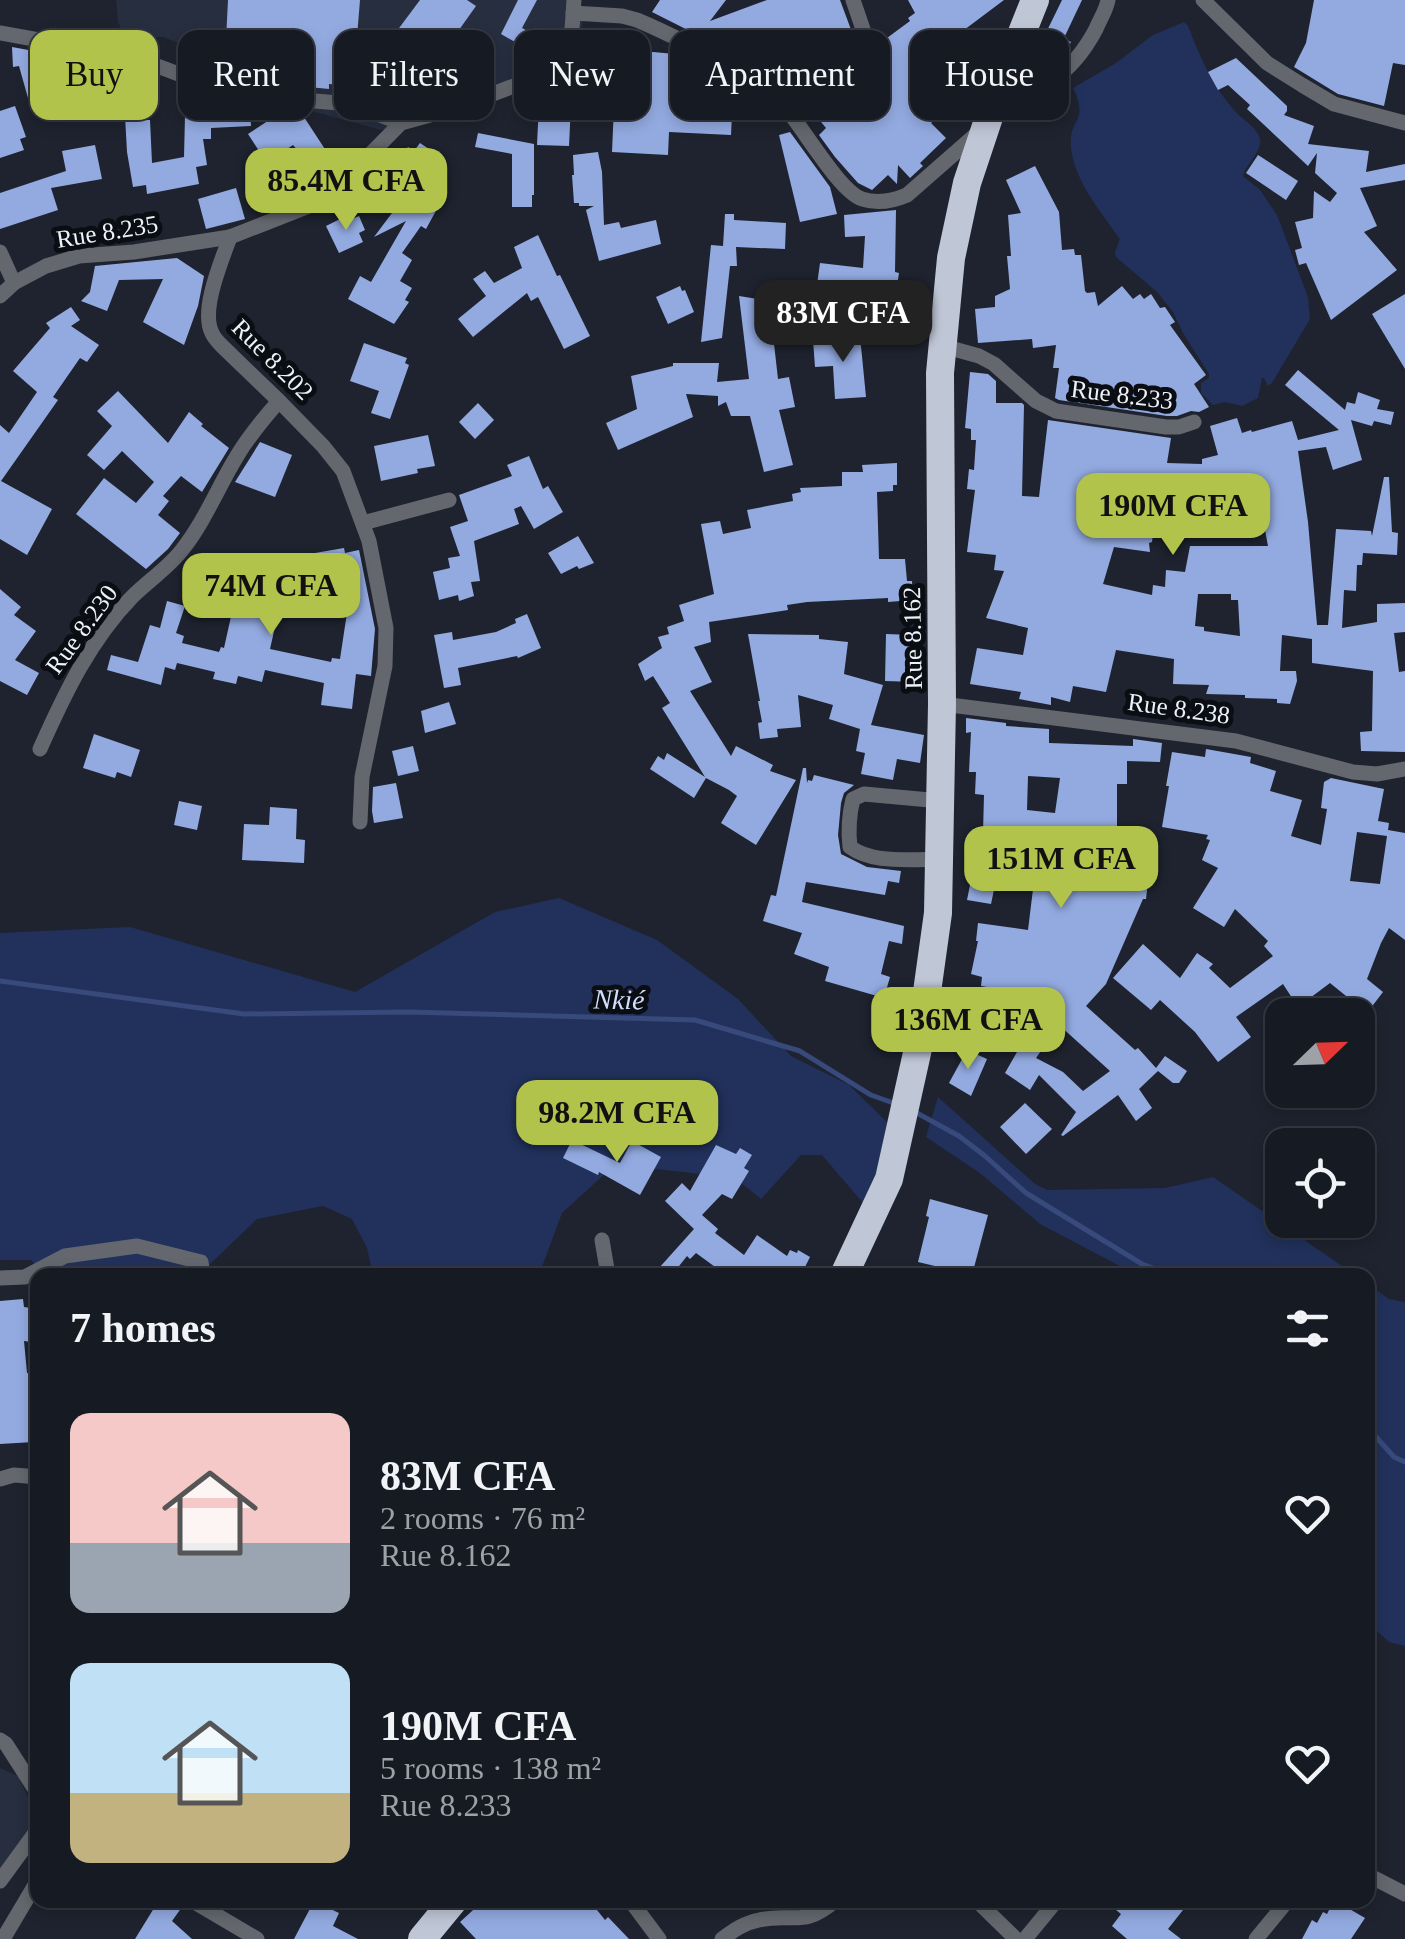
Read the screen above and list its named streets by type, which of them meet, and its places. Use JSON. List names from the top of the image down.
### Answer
{
  "streets": {
    "highway": ["Rue 8.162"],
    "street": [
      "Rue 8.235",
      "Rue 8.202",
      "Rue 8.233",
      "Rue 8.230",
      "Rue 8.238"
    ]
  },
  "crossings": [
    ["Rue 8.235", "Rue 8.202"],
    ["Rue 8.202", "Rue 8.230"],
    ["Rue 8.233", "Rue 8.162"],
    ["Rue 8.162", "Rue 8.238"]
  ],
  "water": ["Nkié"],
  "north": "top right",
  "page": {
    "chip": [
      "Buy",
      "Rent",
      "Filters",
      "New",
      "Apartment",
      "House"
    ],
    "price": [
      "85.4M CFA",
      "83M CFA",
      "190M CFA",
      "74M CFA",
      "151M CFA",
      "136M CFA",
      "98.2M CFA"
    ],
    "heading": "7 homes",
    "list": [
      {
        "name": "83M CFA",
        "note": "2 rooms · 76 m² · Rue 8.162"
      },
      {
        "name": "190M CFA",
        "note": "5 rooms · 138 m² · Rue 8.233"
      }
    ]
  }
}
